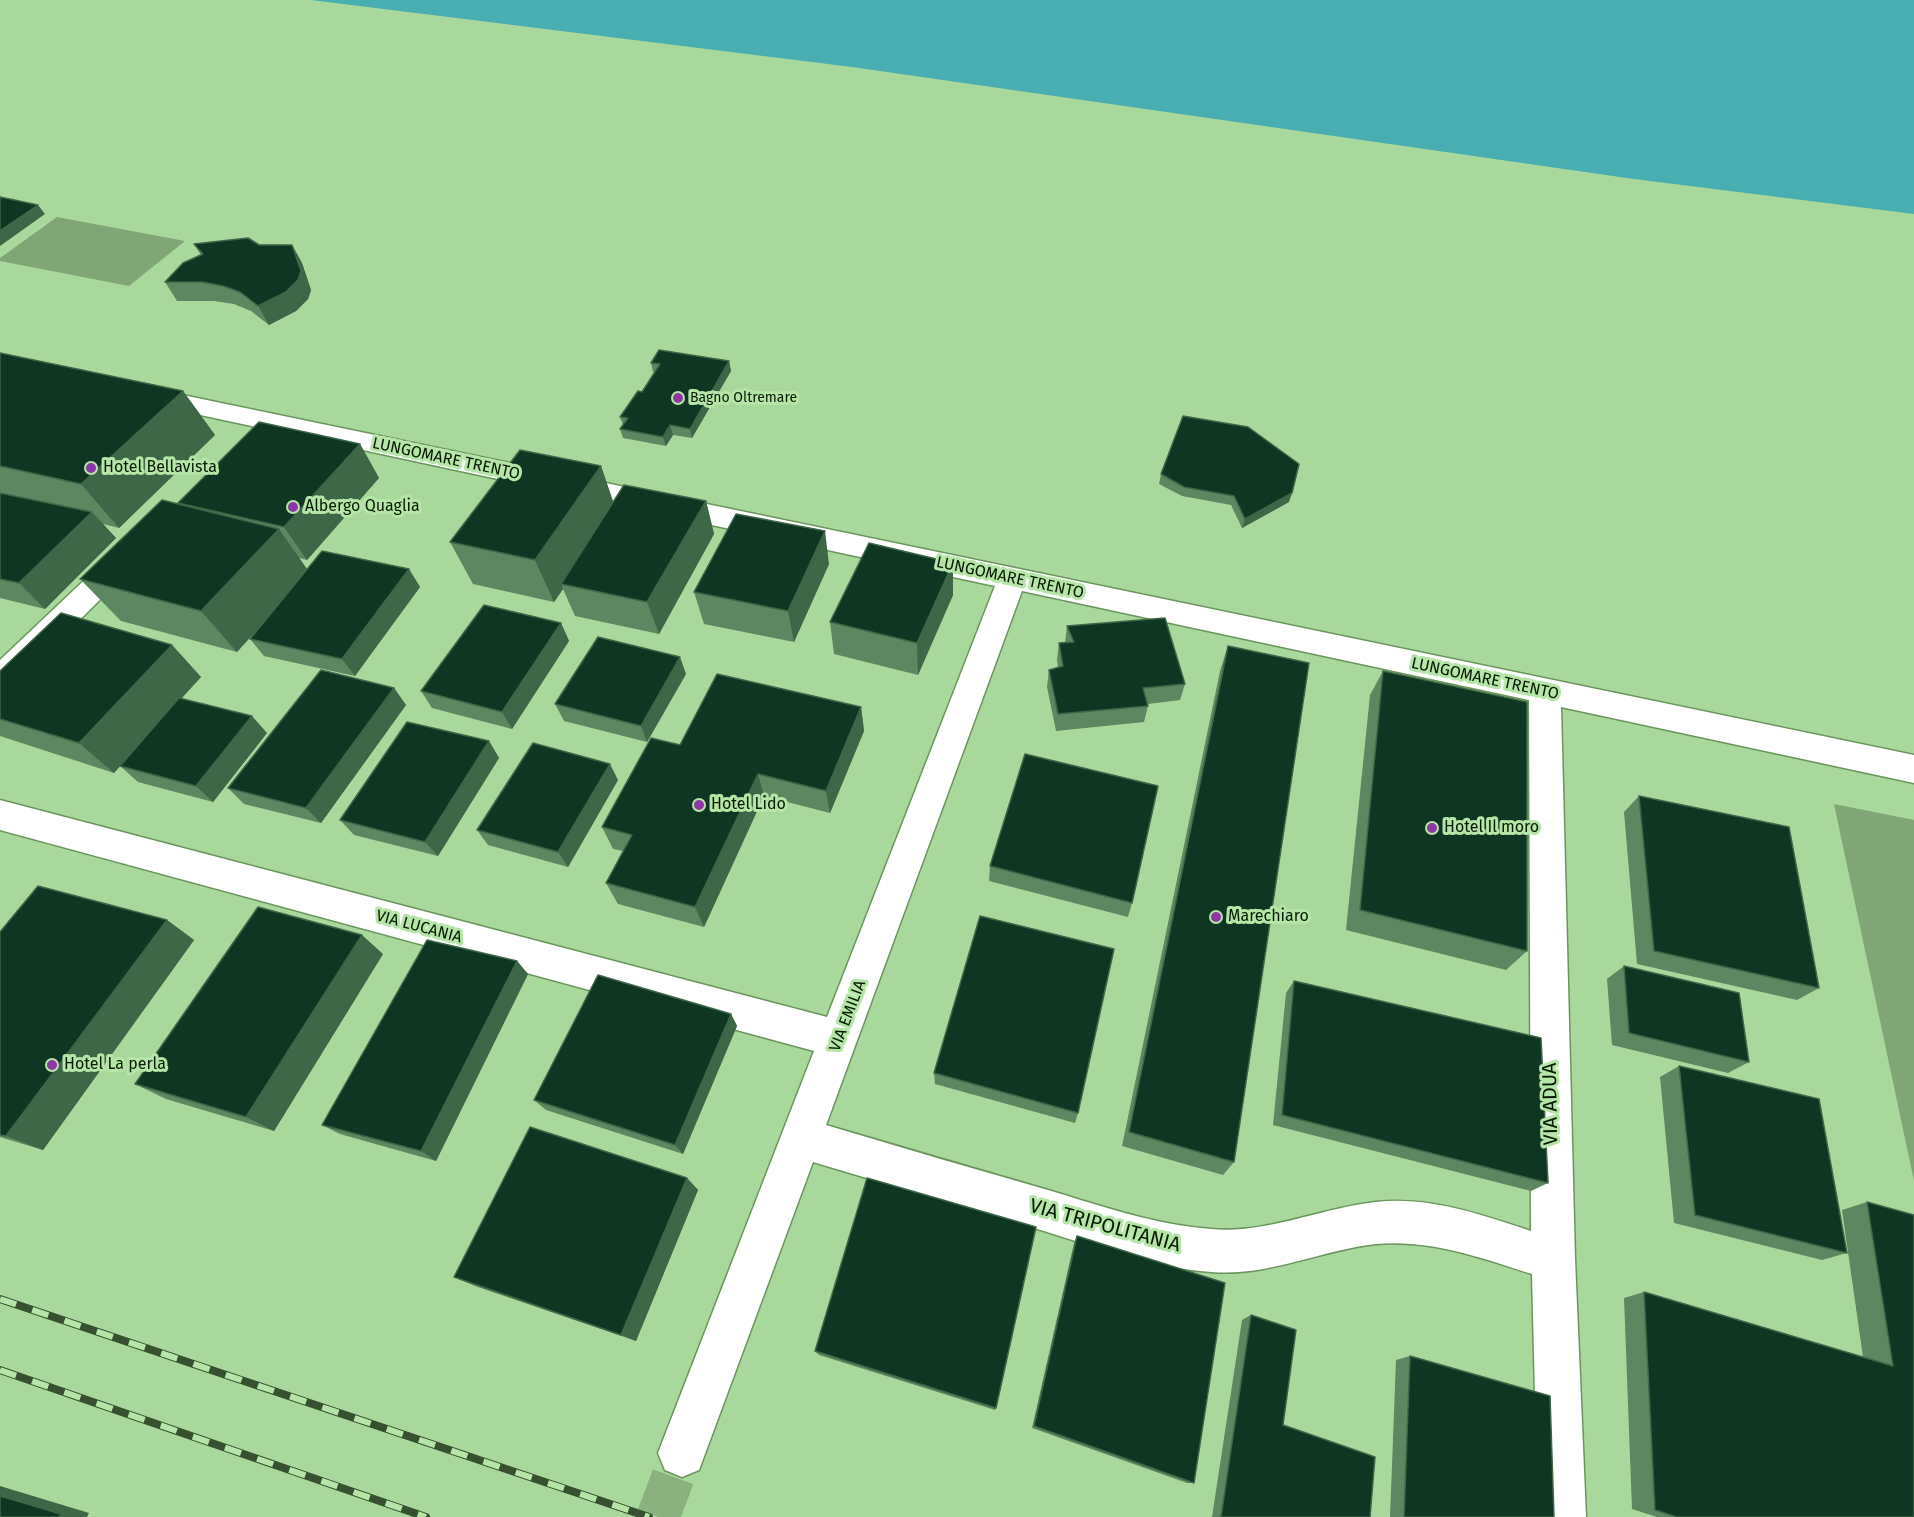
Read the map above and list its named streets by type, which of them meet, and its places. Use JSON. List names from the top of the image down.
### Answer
{
  "streets": {
    "street": [
      "LUNGOMARE TRENTO",
      "VIA LUCANIA",
      "VIA EMILIA",
      "VIA ADUA",
      "VIA TRIPOLITANIA"
    ]
  },
  "crossings": [
    ["LUNGOMARE TRENTO", "VIA EMILIA"],
    ["LUNGOMARE TRENTO", "VIA ADUA"],
    ["VIA LUCANIA", "VIA EMILIA"],
    ["VIA EMILIA", "VIA TRIPOLITANIA"],
    ["VIA ADUA", "VIA TRIPOLITANIA"]
  ],
  "places": [
    "Bagno Oltremare",
    "Hotel Bellavista",
    "Albergo Quaglia",
    "Hotel Lido",
    "Hotel Il moro",
    "Marechiaro",
    "Hotel La perla"
  ]
}
